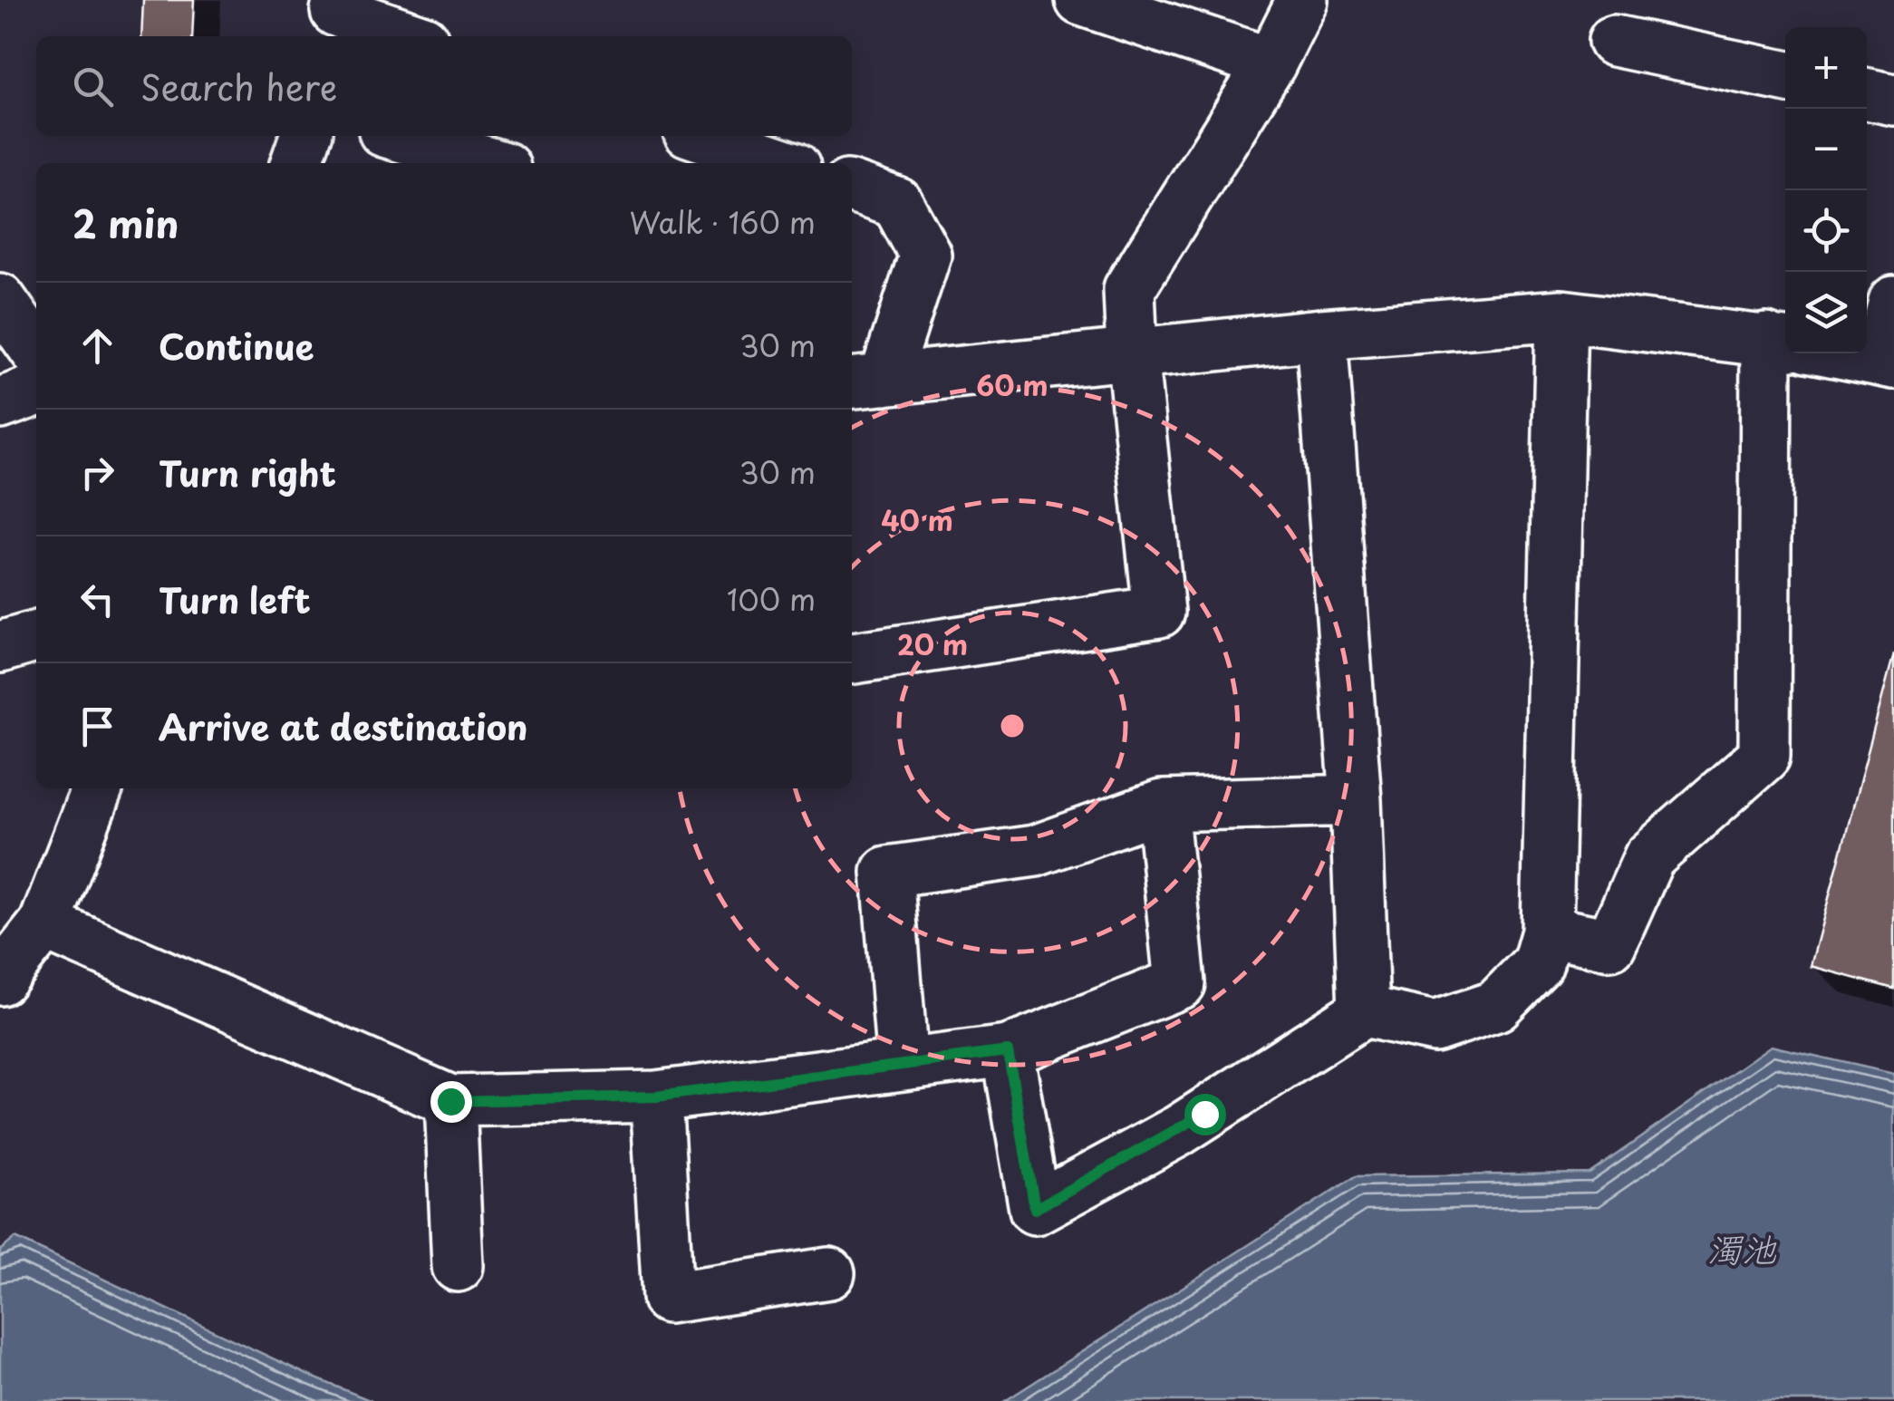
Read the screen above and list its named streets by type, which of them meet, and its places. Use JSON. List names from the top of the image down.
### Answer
{
  "water": ["濁池"],
  "page": {
    "map_buttons": ["+", "−"],
    "search": "Search here",
    "heading": ["2 min", "Walk · 160 m"],
    "list": [
      ["Continue", "30 m"],
      ["Turn right", "30 m"],
      ["Turn left", "100 m"],
      "Arrive at destination"
    ]
  },
  "rings": ["60 m", "40 m", "20 m"]
}
